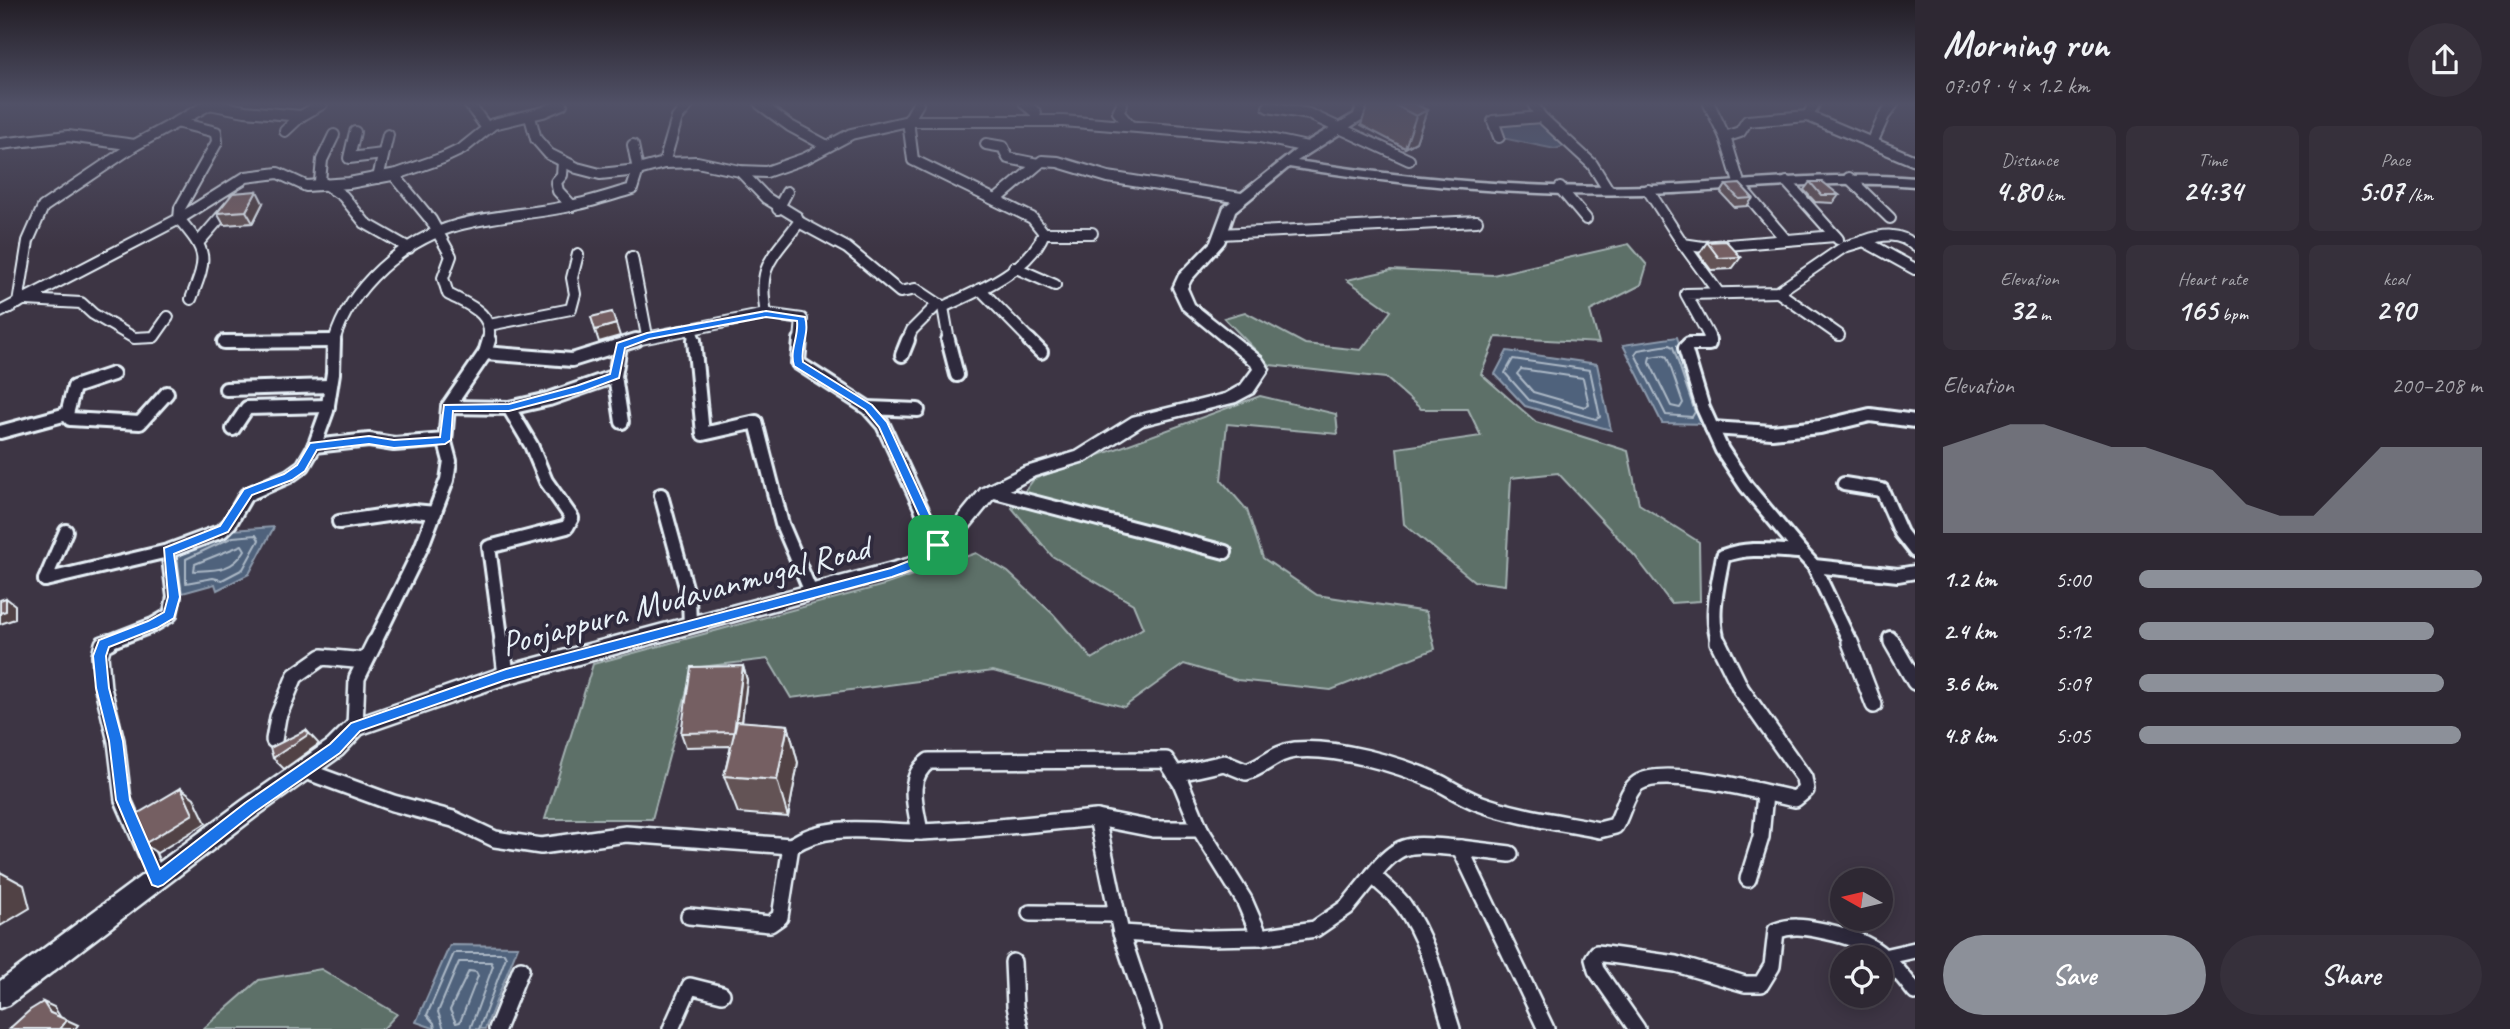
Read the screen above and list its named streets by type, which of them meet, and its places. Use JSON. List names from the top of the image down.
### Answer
{
  "streets": {
    "street": ["Poojappura Mudavanmugal Road"]
  },
  "north": "left",
  "page": {
    "heading": ["Morning run", "07:09 · 4 × 1.2 km"],
    "stats": [
      ["Distance", "4.80 km"],
      ["Time", "24:34"],
      ["Pace", "5:07 /km"],
      ["Elevation", "32 m"],
      ["Heart rate", "165 bpm"],
      ["kcal", "290"]
    ],
    "chart": ["Elevation", "200–208 m"],
    "list": [
      {
        "name": "1.2 km",
        "note": "5:00"
      },
      {
        "name": "2.4 km",
        "note": "5:12"
      },
      {
        "name": "3.6 km",
        "note": "5:09"
      },
      {
        "name": "4.8 km",
        "note": "5:05"
      }
    ],
    "buttons": ["Save", "Share"]
  }
}
